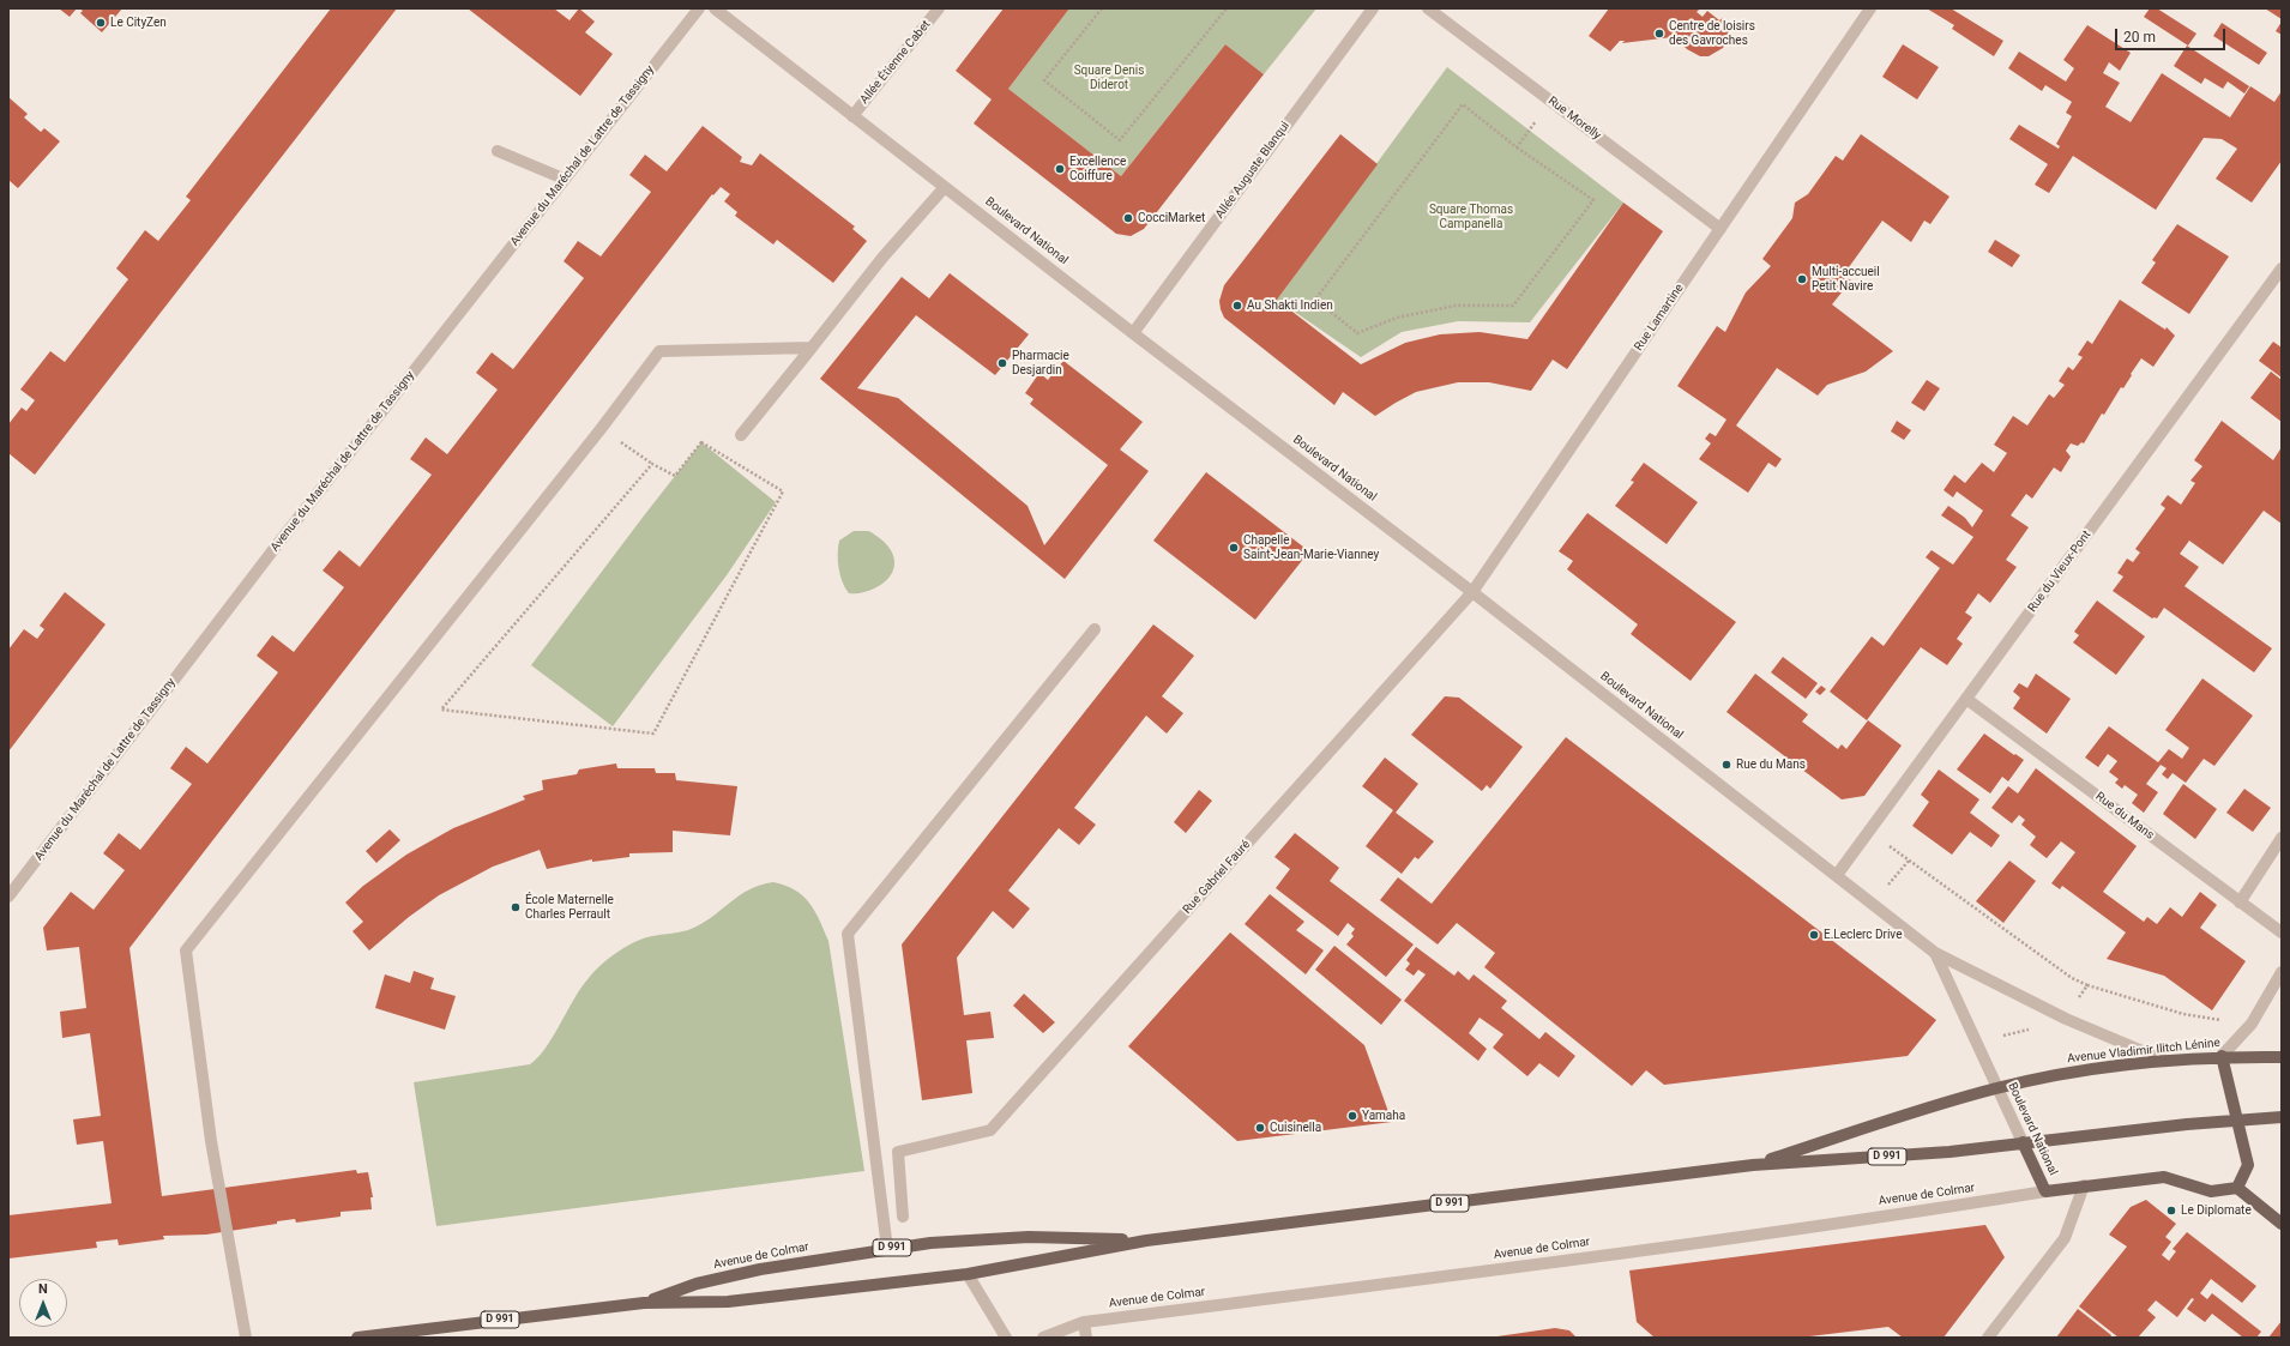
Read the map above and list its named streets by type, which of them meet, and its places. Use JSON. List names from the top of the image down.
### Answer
{
  "streets": {
    "main road": [
      "Boulevard National",
      "Avenue Vladimir Ilitch Lénine",
      "D 991",
      "Avenue de Colmar"
    ],
    "street": [
      "Allée Étienne Cabet",
      "Rue Morelly",
      "Avenue du Maréchal de Lattre de Tassigny",
      "Allée Auguste Blanqui",
      "Rue Lamartine",
      "Rue du Vieux-Pont",
      "Rue du Mans",
      "Rue Gabriel Fauré"
    ]
  },
  "crossings": [
    ["Allée Étienne Cabet", "Boulevard National"],
    ["Rue Morelly", "Rue Lamartine"],
    ["Allée Auguste Blanqui", "Boulevard National"],
    ["Boulevard National", "Rue Lamartine"],
    ["Boulevard National", "Rue du Vieux-Pont"],
    ["Boulevard National", "Avenue Vladimir Ilitch Lénine"],
    ["Boulevard National", "Avenue de Colmar"],
    ["Rue Lamartine", "Rue Gabriel Fauré"],
    ["Rue du Vieux-Pont", "Rue du Mans"],
    ["Avenue Vladimir Ilitch Lénine", "Avenue de Colmar"],
    ["D 991", "Avenue de Colmar"]
  ],
  "parks": ["Square Denis Diderot", "Square Thomas Campanella"],
  "places": [
    "Le CityZen",
    "Centre de loisirs des Gavroches",
    "Excellence Coiffure",
    "CocciMarket",
    "Multi-accueil Petit Navire",
    "Au Shakti Indien",
    "Pharmacie Desjardin",
    "Chapelle Saint-Jean-Marie-Vianney",
    "Rue du Mans",
    "École Maternelle Charles Perrault",
    "E.Leclerc Drive",
    "Yamaha",
    "Cuisinella",
    "Le Diplomate"
  ],
  "scale_bar": "20 m",
  "north": "top"
}
